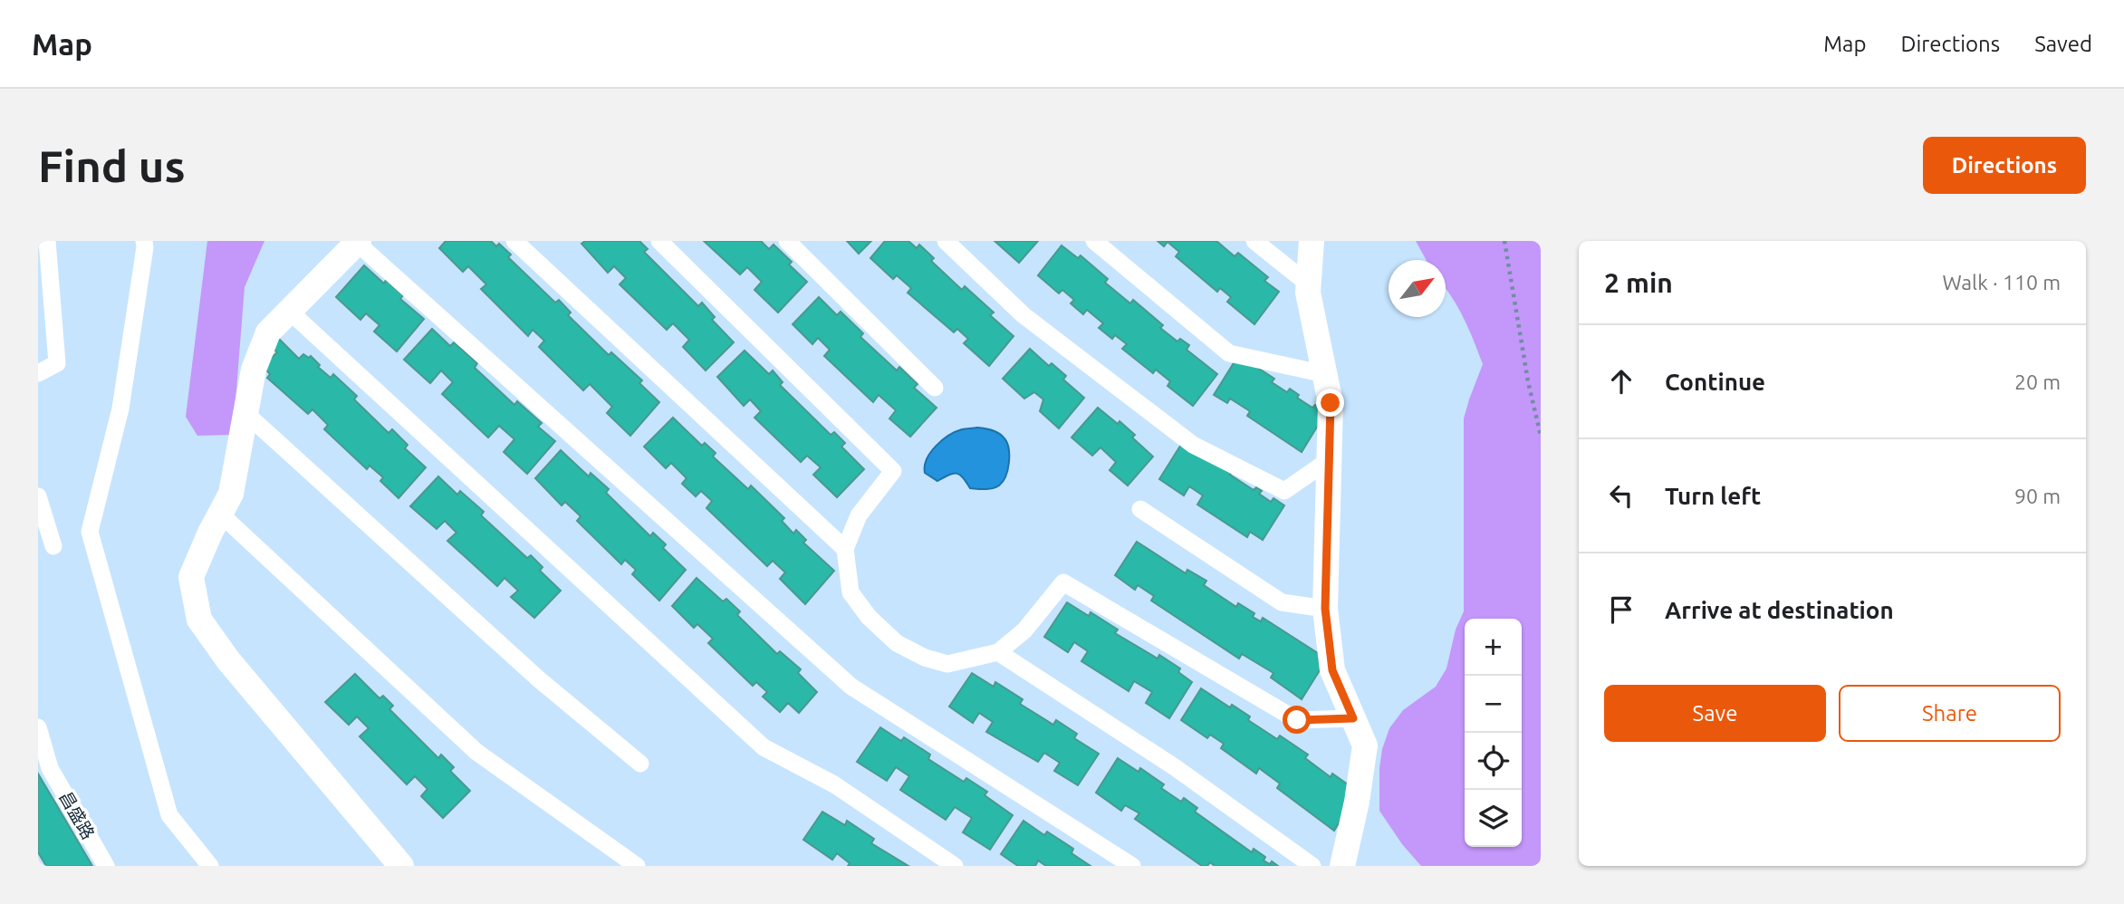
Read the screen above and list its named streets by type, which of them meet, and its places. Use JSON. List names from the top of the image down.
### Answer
{
  "streets": {
    "street": ["昌盛路"]
  },
  "north": "top right",
  "page": {
    "header": "Map",
    "nav": ["Map", "Directions", "Saved"],
    "buttons": [
      "Directions",
      ["Save", "Share"]
    ],
    "title": "Find us",
    "heading": ["2 min", "Walk · 110 m"],
    "list": [
      ["Continue", "20 m"],
      ["Turn left", "90 m"],
      "Arrive at destination"
    ],
    "map_buttons": ["+", "−"]
  }
}
